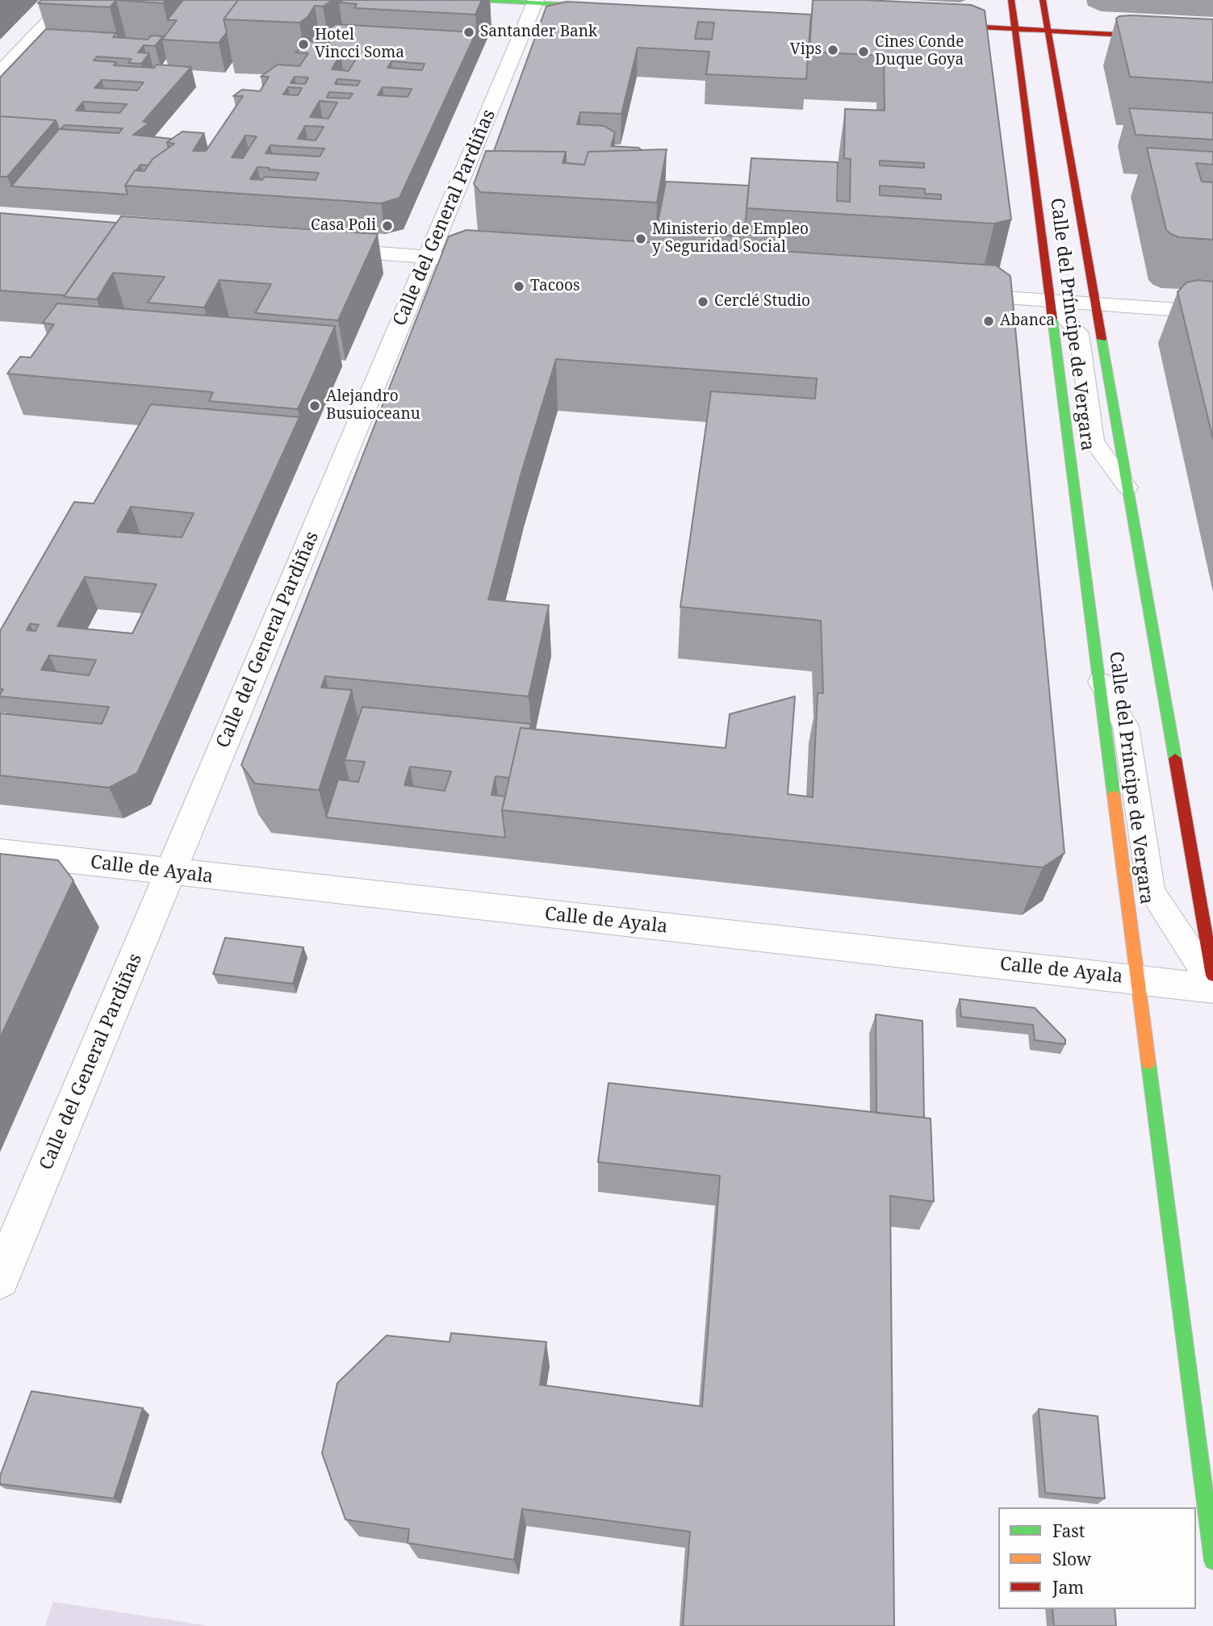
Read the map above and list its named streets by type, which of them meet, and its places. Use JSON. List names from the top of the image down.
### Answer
{
  "streets": {
    "main road": ["Calle del Príncipe de Vergara"],
    "street": ["Calle del General Pardiñas", "Calle de Ayala"]
  },
  "crossings": [
    ["Calle del General Pardiñas", "Calle de Ayala"],
    ["Calle del Príncipe de Vergara", "Calle de Ayala"]
  ],
  "places": [
    "Santander Bank",
    "Hotel Vincci Soma",
    "Vips",
    "Cines Conde Duque Goya",
    "Casa Poli",
    "Ministerio de Empleo y Seguridad Social",
    "Tacoos",
    "Cerclé Studio",
    "Abanca",
    "Alejandro Busuioceanu"
  ],
  "legend": ["Fast", "Slow", "Jam"]
}
